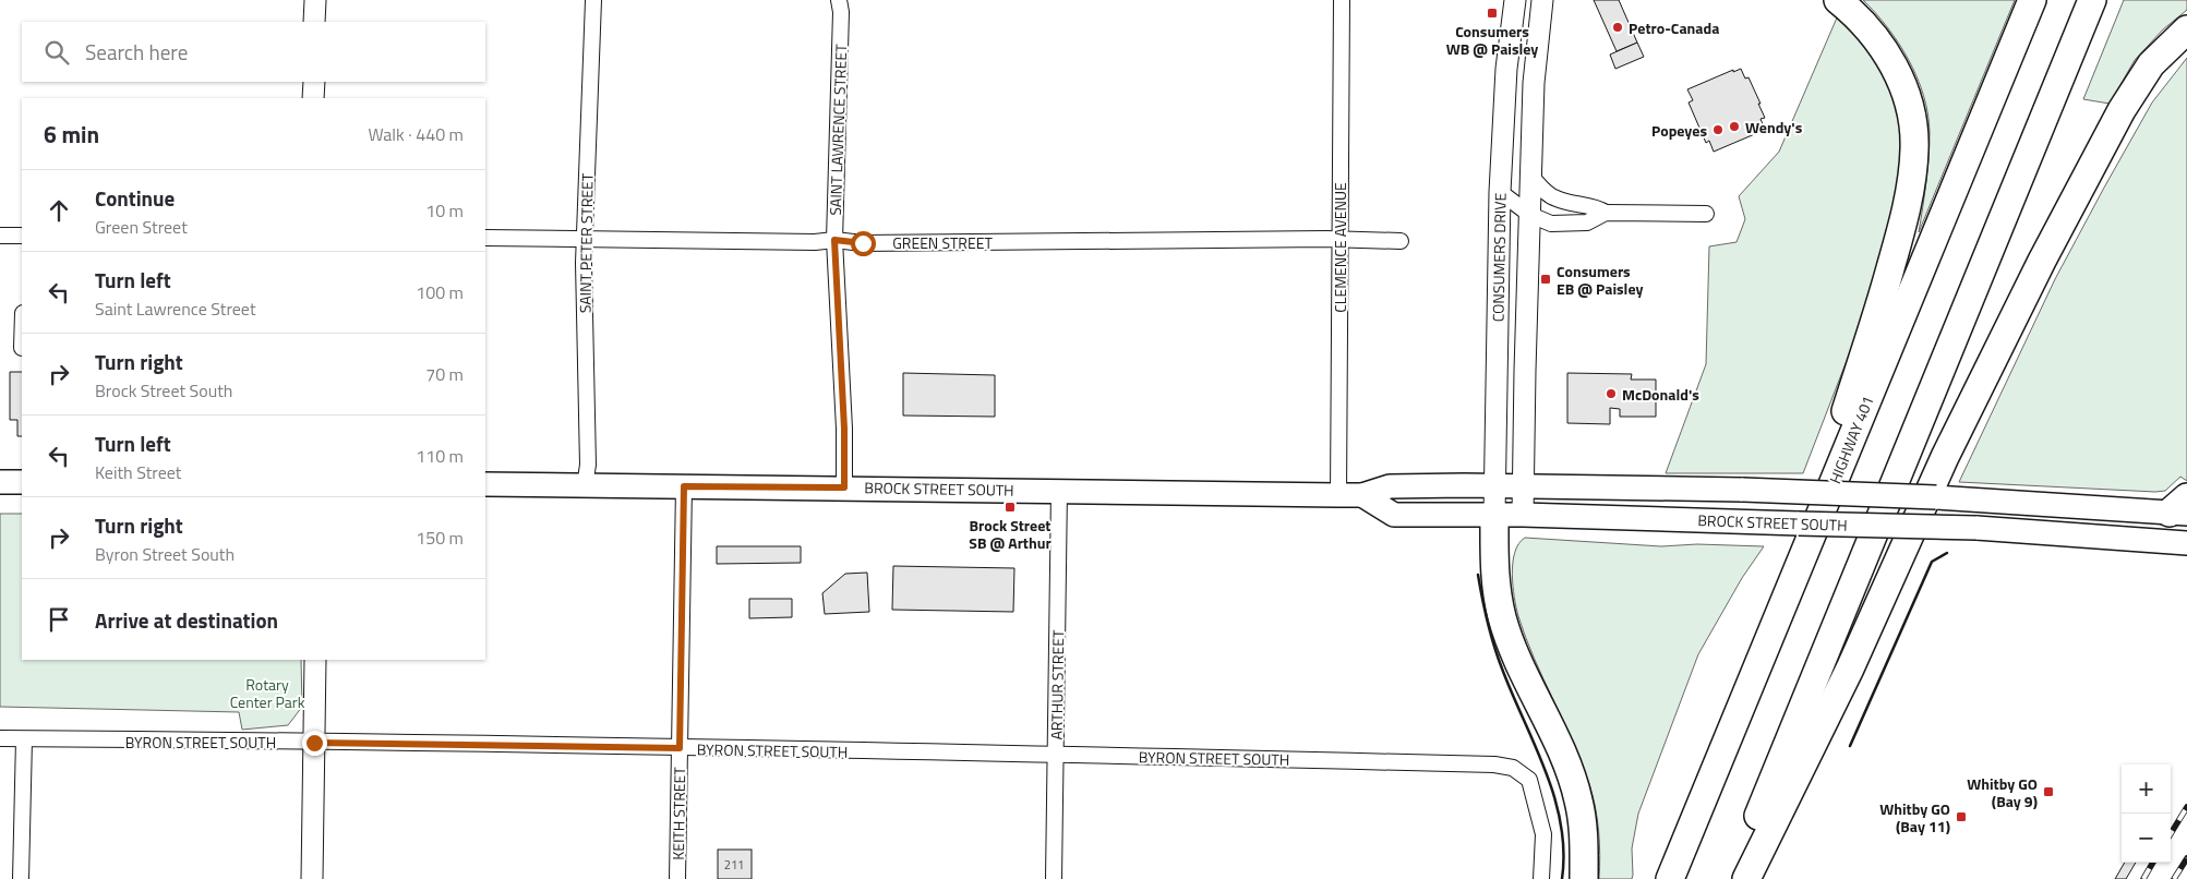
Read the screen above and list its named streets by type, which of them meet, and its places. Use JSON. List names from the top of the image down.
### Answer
{
  "streets": {
    "highway": ["HIGHWAY 401"],
    "main road": ["CONSUMERS DRIVE", "BROCK STREET SOUTH"],
    "street": [
      "SAINT LAWRENCE STREET",
      "GREEN STREET",
      "SAINT PETER STREET",
      "CLEMENCE AVENUE",
      "ARTHUR STREET",
      "BYRON STREET SOUTH",
      "KEITH STREET"
    ]
  },
  "crossings": [
    ["SAINT LAWRENCE STREET", "GREEN STREET"],
    ["SAINT LAWRENCE STREET", "BROCK STREET SOUTH"],
    ["GREEN STREET", "SAINT PETER STREET"],
    ["GREEN STREET", "CLEMENCE AVENUE"],
    ["SAINT PETER STREET", "BROCK STREET SOUTH"],
    ["CLEMENCE AVENUE", "BROCK STREET SOUTH"],
    ["CONSUMERS DRIVE", "BROCK STREET SOUTH"],
    ["BROCK STREET SOUTH", "ARTHUR STREET"],
    ["BROCK STREET SOUTH", "KEITH STREET"],
    ["ARTHUR STREET", "BYRON STREET SOUTH"],
    ["BYRON STREET SOUTH", "KEITH STREET"]
  ],
  "parks": ["Rotary Center Park"],
  "places": {
    "transit": [
      "Consumers WB @ Paisley",
      "Consumers EB @ Paisley",
      "Brock Street SB @ Arthur",
      "Whitby GO (Bay 9)",
      "Whitby GO (Bay 11)"
    ],
    "other": [
      "Petro-Canada",
      "Wendy's",
      "Popeyes",
      "McDonald's"
    ]
  },
  "house_numbers": ["211"],
  "page": {
    "search": "Search here",
    "heading": ["6 min", "Walk · 440 m"],
    "list": [
      ["Continue", "Green Street", "10 m"],
      ["Turn left", "Saint Lawrence Street", "100 m"],
      ["Turn right", "Brock Street South", "70 m"],
      ["Turn left", "Keith Street", "110 m"],
      ["Turn right", "Byron Street South", "150 m"],
      "Arrive at destination"
    ],
    "map_buttons": ["+", "−"]
  }
}
